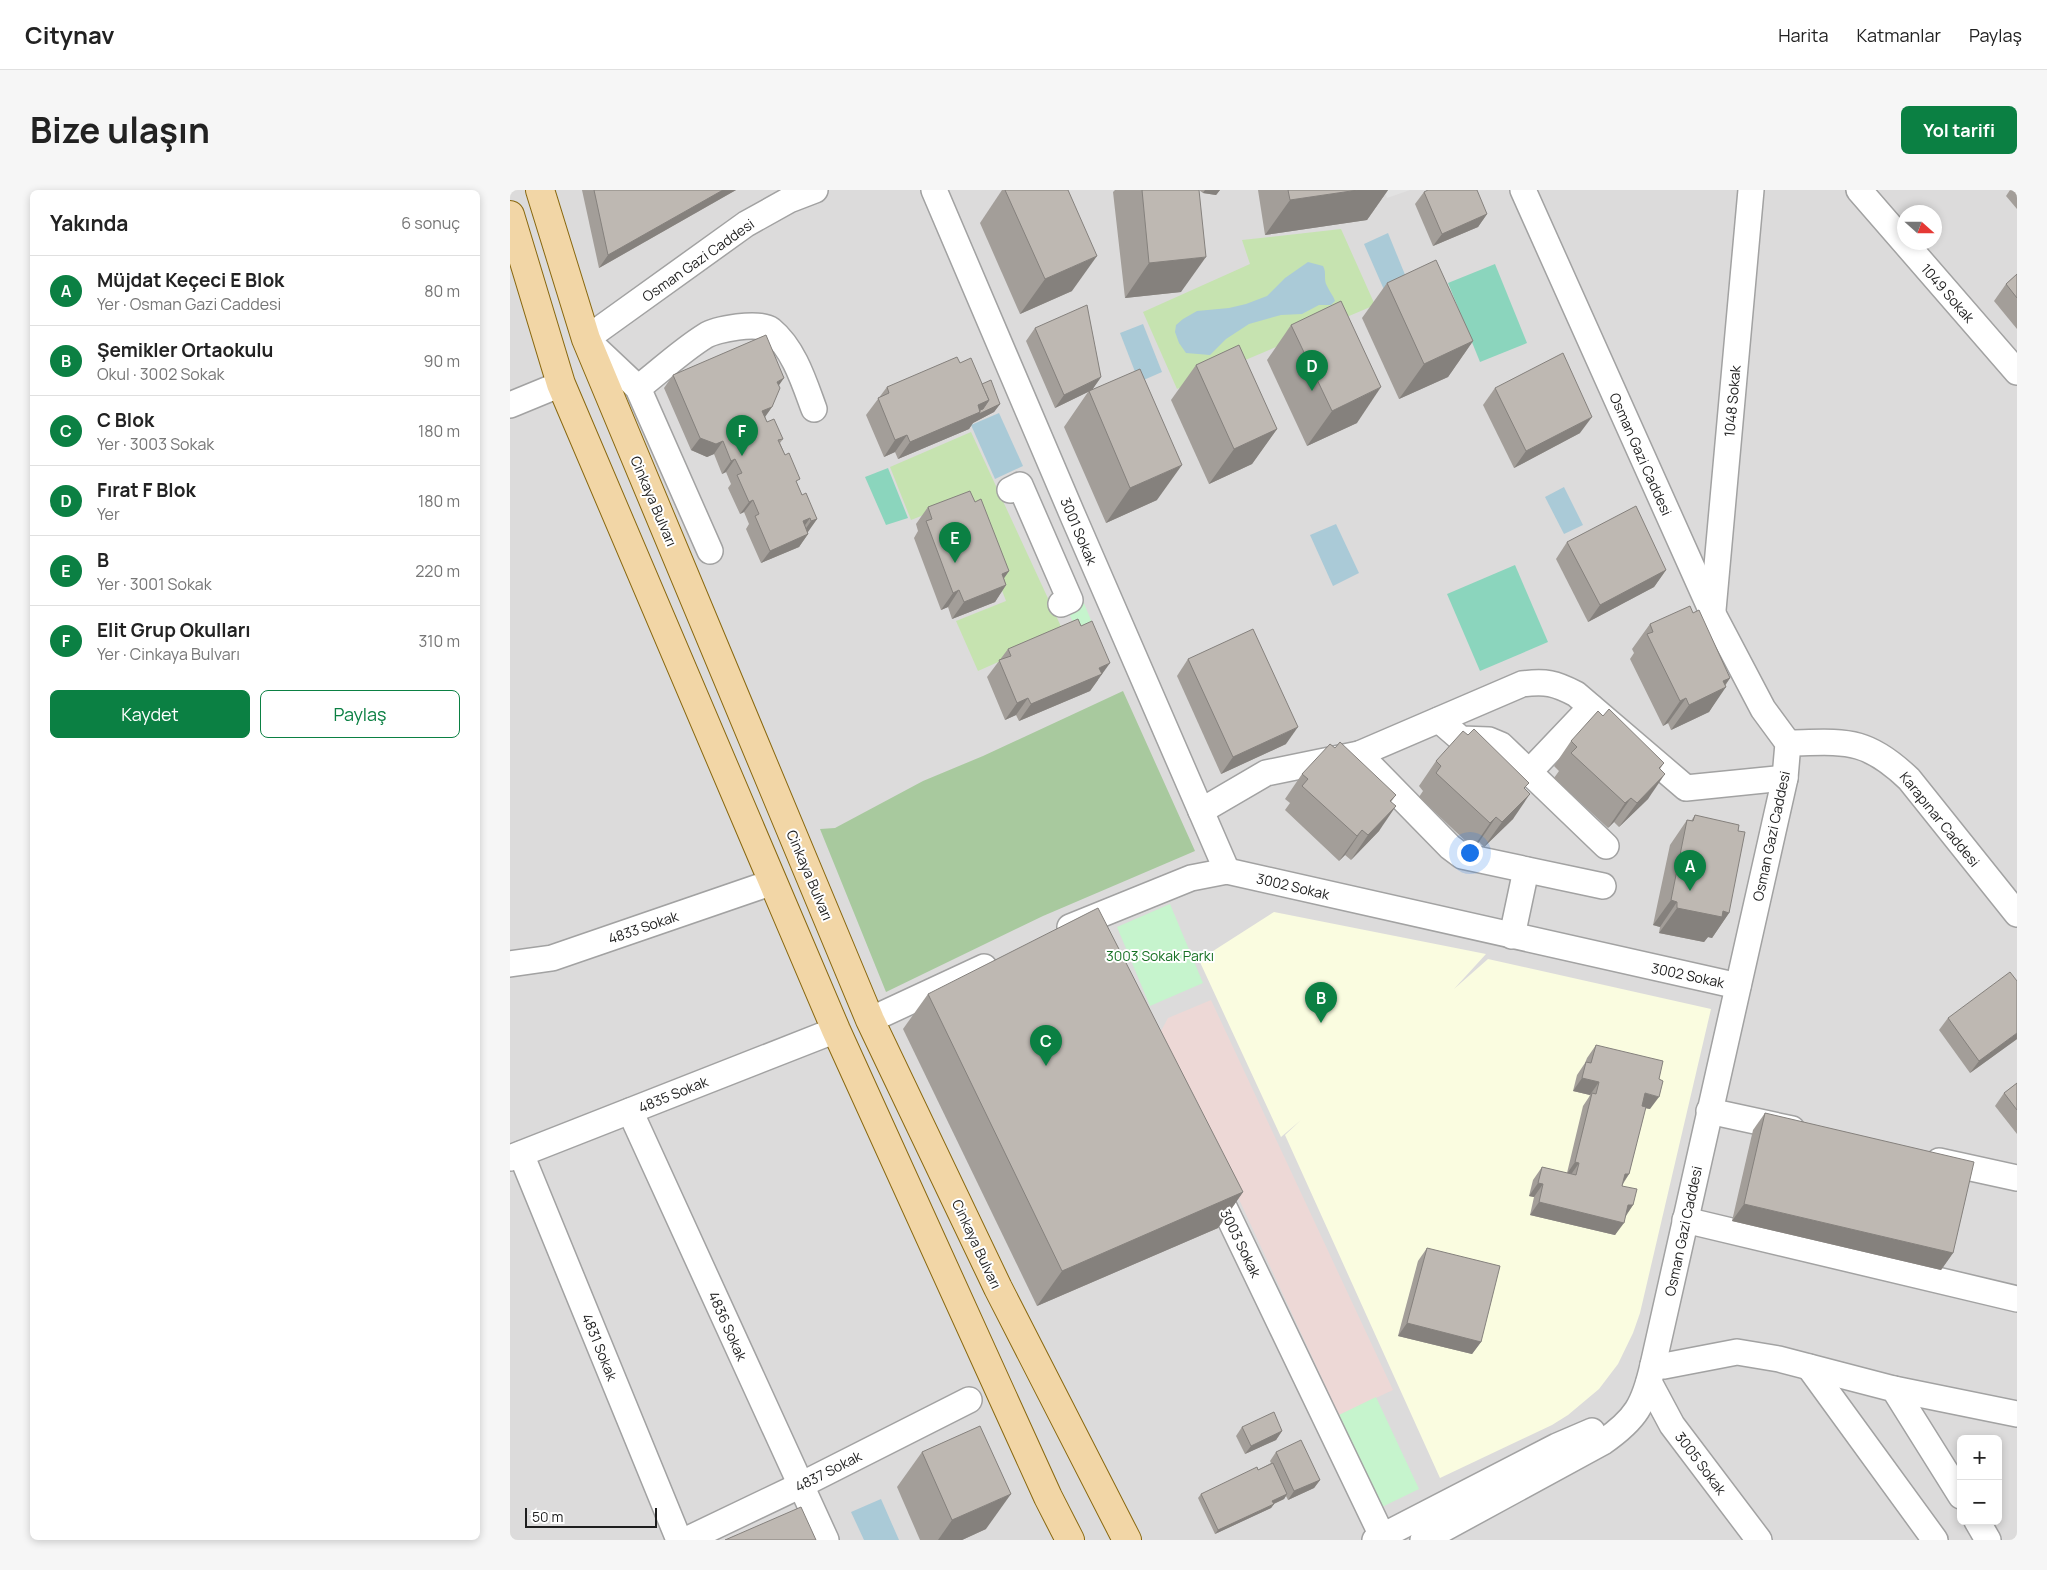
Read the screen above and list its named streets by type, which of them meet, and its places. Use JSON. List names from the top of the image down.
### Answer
{
  "streets": {
    "main road": ["Cinkaya Bulvarı"],
    "street": [
      "Osman Gazi Caddesi",
      "1049 Sokak",
      "1048 Sokak",
      "3001 Sokak",
      "Karapınar Caddesi",
      "3002 Sokak",
      "4833 Sokak",
      "4835 Sokak",
      "3003 Sokak",
      "4836 Sokak",
      "4831 Sokak",
      "3005 Sokak",
      "4837 Sokak"
    ]
  },
  "crossings": [
    ["Osman Gazi Caddesi", "1048 Sokak"],
    ["Osman Gazi Caddesi", "Cinkaya Bulvarı"],
    ["Osman Gazi Caddesi", "Karapınar Caddesi"],
    ["Osman Gazi Caddesi", "3002 Sokak"],
    ["Osman Gazi Caddesi", "3003 Sokak"],
    ["Osman Gazi Caddesi", "3005 Sokak"],
    ["3001 Sokak", "3002 Sokak"],
    ["4835 Sokak", "4836 Sokak"],
    ["4835 Sokak", "4831 Sokak"],
    ["4836 Sokak", "4837 Sokak"]
  ],
  "parks": ["3003 Sokak Parkı"],
  "scale_bar": "50 m",
  "north": "right",
  "page": {
    "header": "Citynav",
    "nav": ["Harita", "Katmanlar", "Paylaş"],
    "title": "Bize ulaşın",
    "buttons": [
      "Yol tarifi",
      ["Kaydet", "Paylaş"]
    ],
    "heading": ["Yakında", "6 sonuç"],
    "list": [
      {
        "mark": "A",
        "name": "Müjdat Keçeci E Blok",
        "note": "Yer · Osman Gazi Caddesi",
        "value": "80 m"
      },
      {
        "mark": "B",
        "name": "Şemikler Ortaokulu",
        "note": "Okul · 3002 Sokak",
        "value": "90 m"
      },
      {
        "mark": "C",
        "name": "C Blok",
        "note": "Yer · 3003 Sokak",
        "value": "180 m"
      },
      {
        "mark": "D",
        "name": "Fırat F Blok",
        "note": "Yer",
        "value": "180 m"
      },
      {
        "mark": "E",
        "name": "B",
        "note": "Yer · 3001 Sokak",
        "value": "220 m"
      },
      {
        "mark": "F",
        "name": "Elit Grup Okulları",
        "note": "Yer · Cinkaya Bulvarı",
        "value": "310 m"
      }
    ],
    "pins": [
      "D",
      "F",
      "E",
      "A",
      "B",
      "C"
    ],
    "map_buttons": ["+", "−"],
    "scale": "50 m"
  }
}
